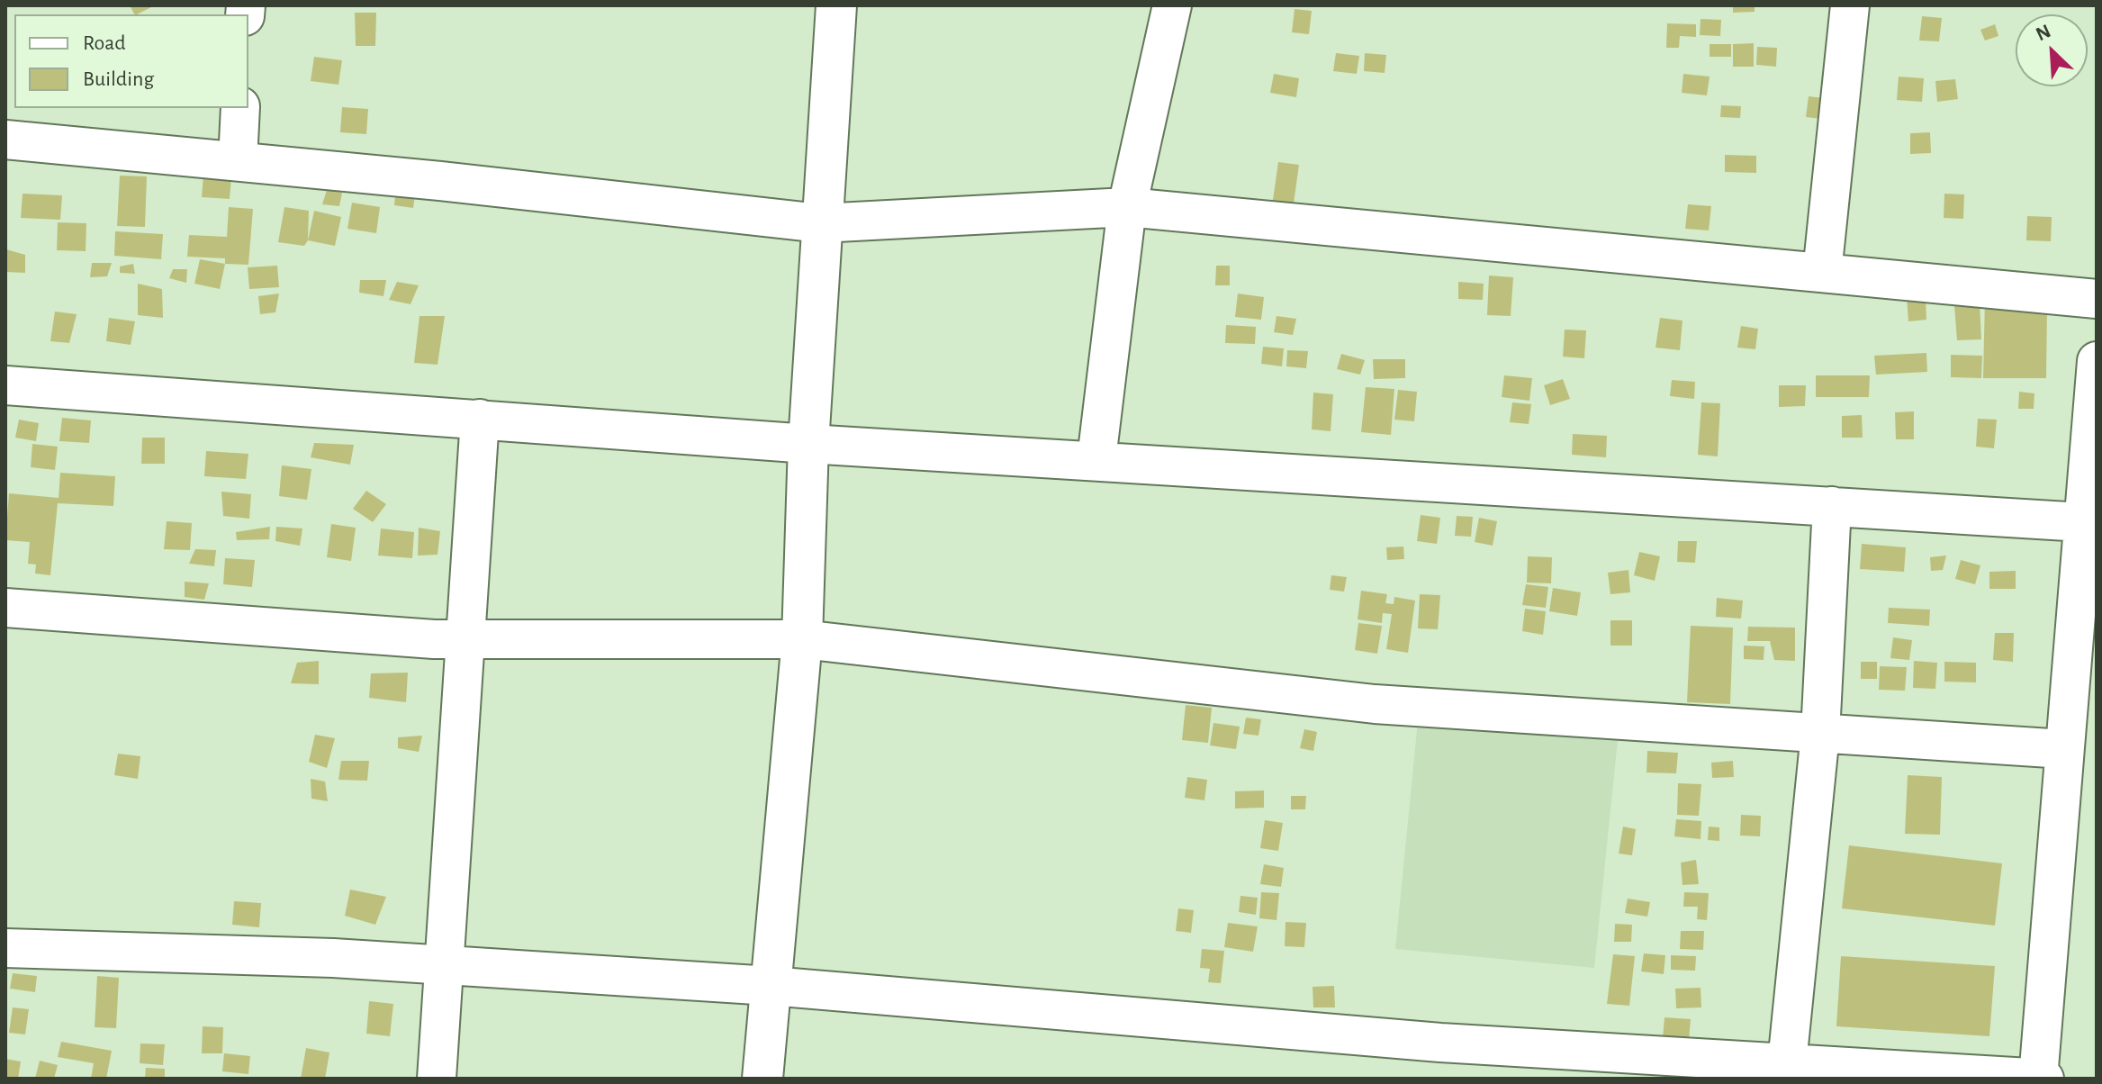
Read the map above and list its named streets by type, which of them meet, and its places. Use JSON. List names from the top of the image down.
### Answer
{
  "legend": ["Road", "Building"],
  "north": "top left"
}
